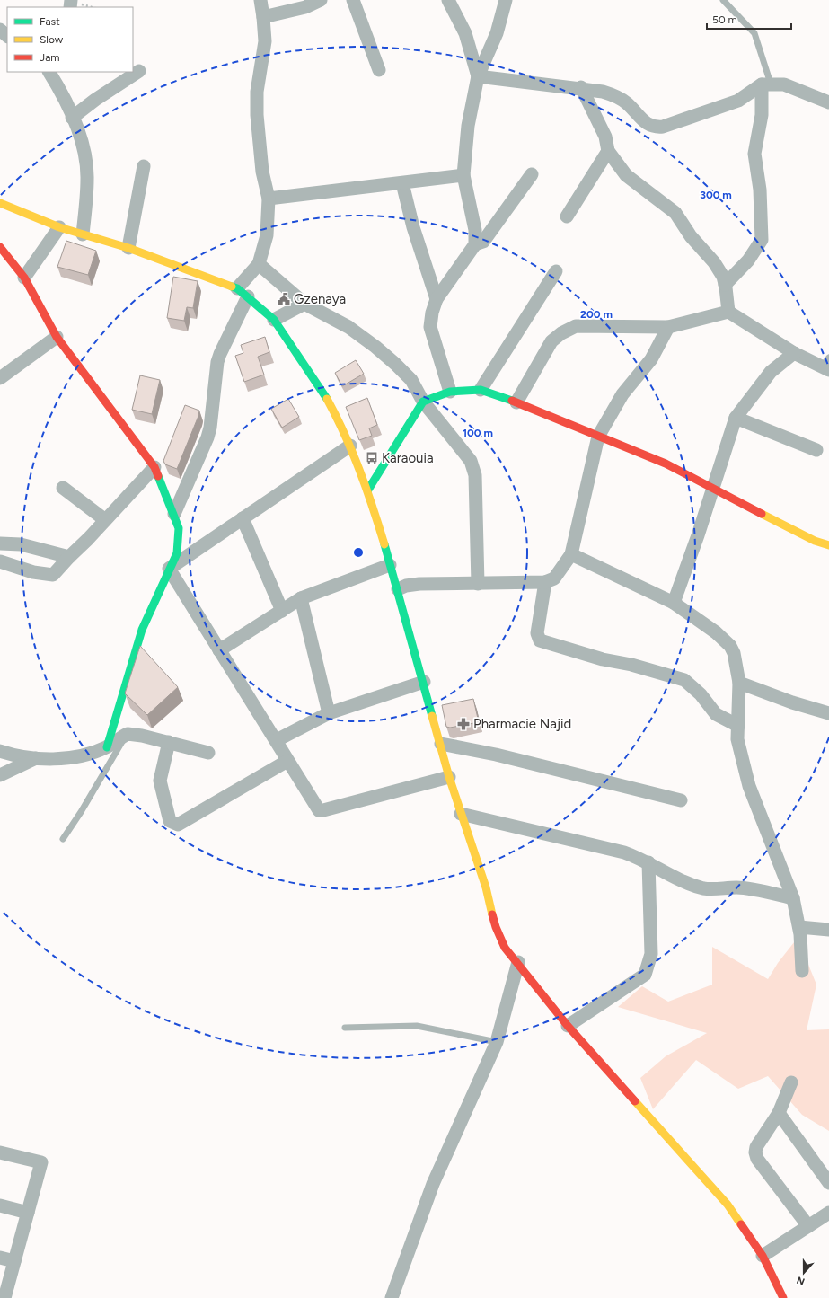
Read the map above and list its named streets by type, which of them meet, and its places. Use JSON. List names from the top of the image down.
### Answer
{
  "places": {
    "public building": ["Gzenaya"],
    "bus stop": ["Karaouia"],
    "pharmacy": ["Pharmacie Najid"]
  },
  "legend": ["Fast", "Slow", "Jam"],
  "scale_bar": "50 m",
  "north": "bottom",
  "rings": ["300 m", "200 m", "100 m"]
}
